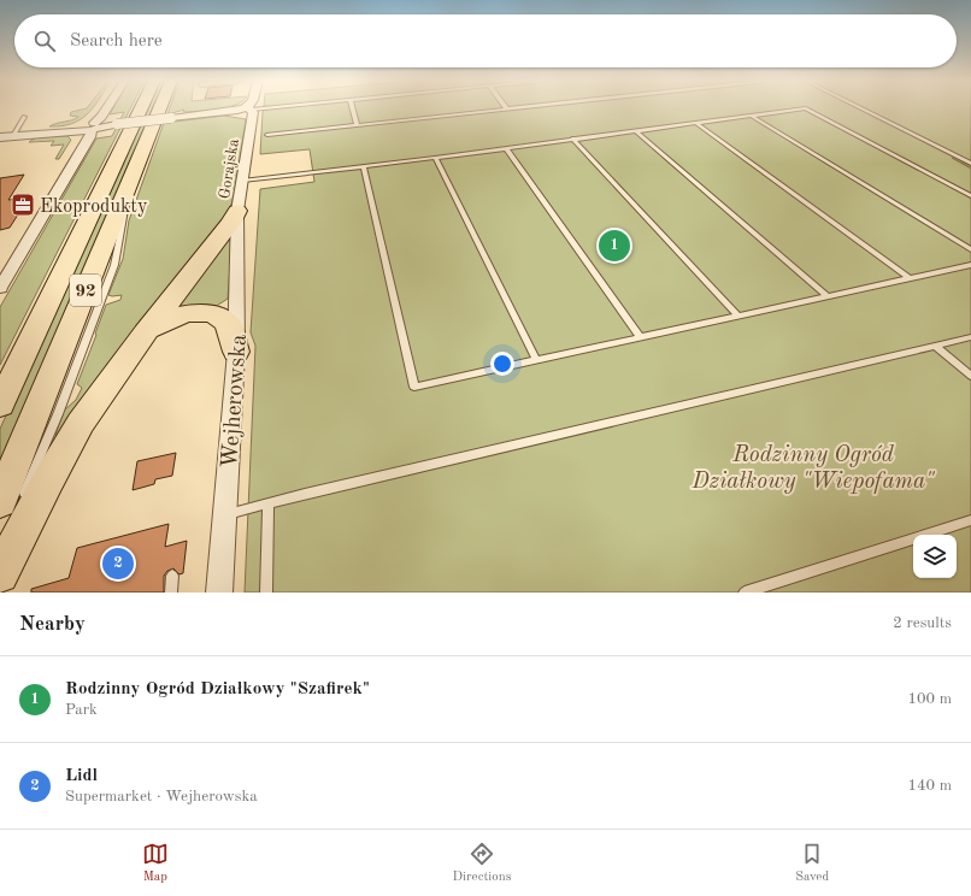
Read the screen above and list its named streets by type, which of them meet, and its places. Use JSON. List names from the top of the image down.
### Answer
{
  "streets": {
    "main road": ["92"],
    "street": ["Gorajska", "Wejherowska"]
  },
  "crossings": [
    ["Gorajska", "Wejherowska"]
  ],
  "parks": ["Rodzinny Ogród Działkowy \"Wiepofama\""],
  "places": {
    "office": ["Ekoprodukty"]
  },
  "page": {
    "search": "Search here",
    "pins": ["1", "2"],
    "heading": ["Nearby", "2 results"],
    "list": [
      {
        "mark": "1",
        "name": "Rodzinny Ogród Działkowy \"Szafirek\"",
        "note": "Park",
        "value": "100 m"
      },
      {
        "mark": "2",
        "name": "Lidl",
        "note": "Supermarket · Wejherowska",
        "value": "140 m"
      }
    ],
    "nav": ["Map", "Directions", "Saved"]
  }
}
